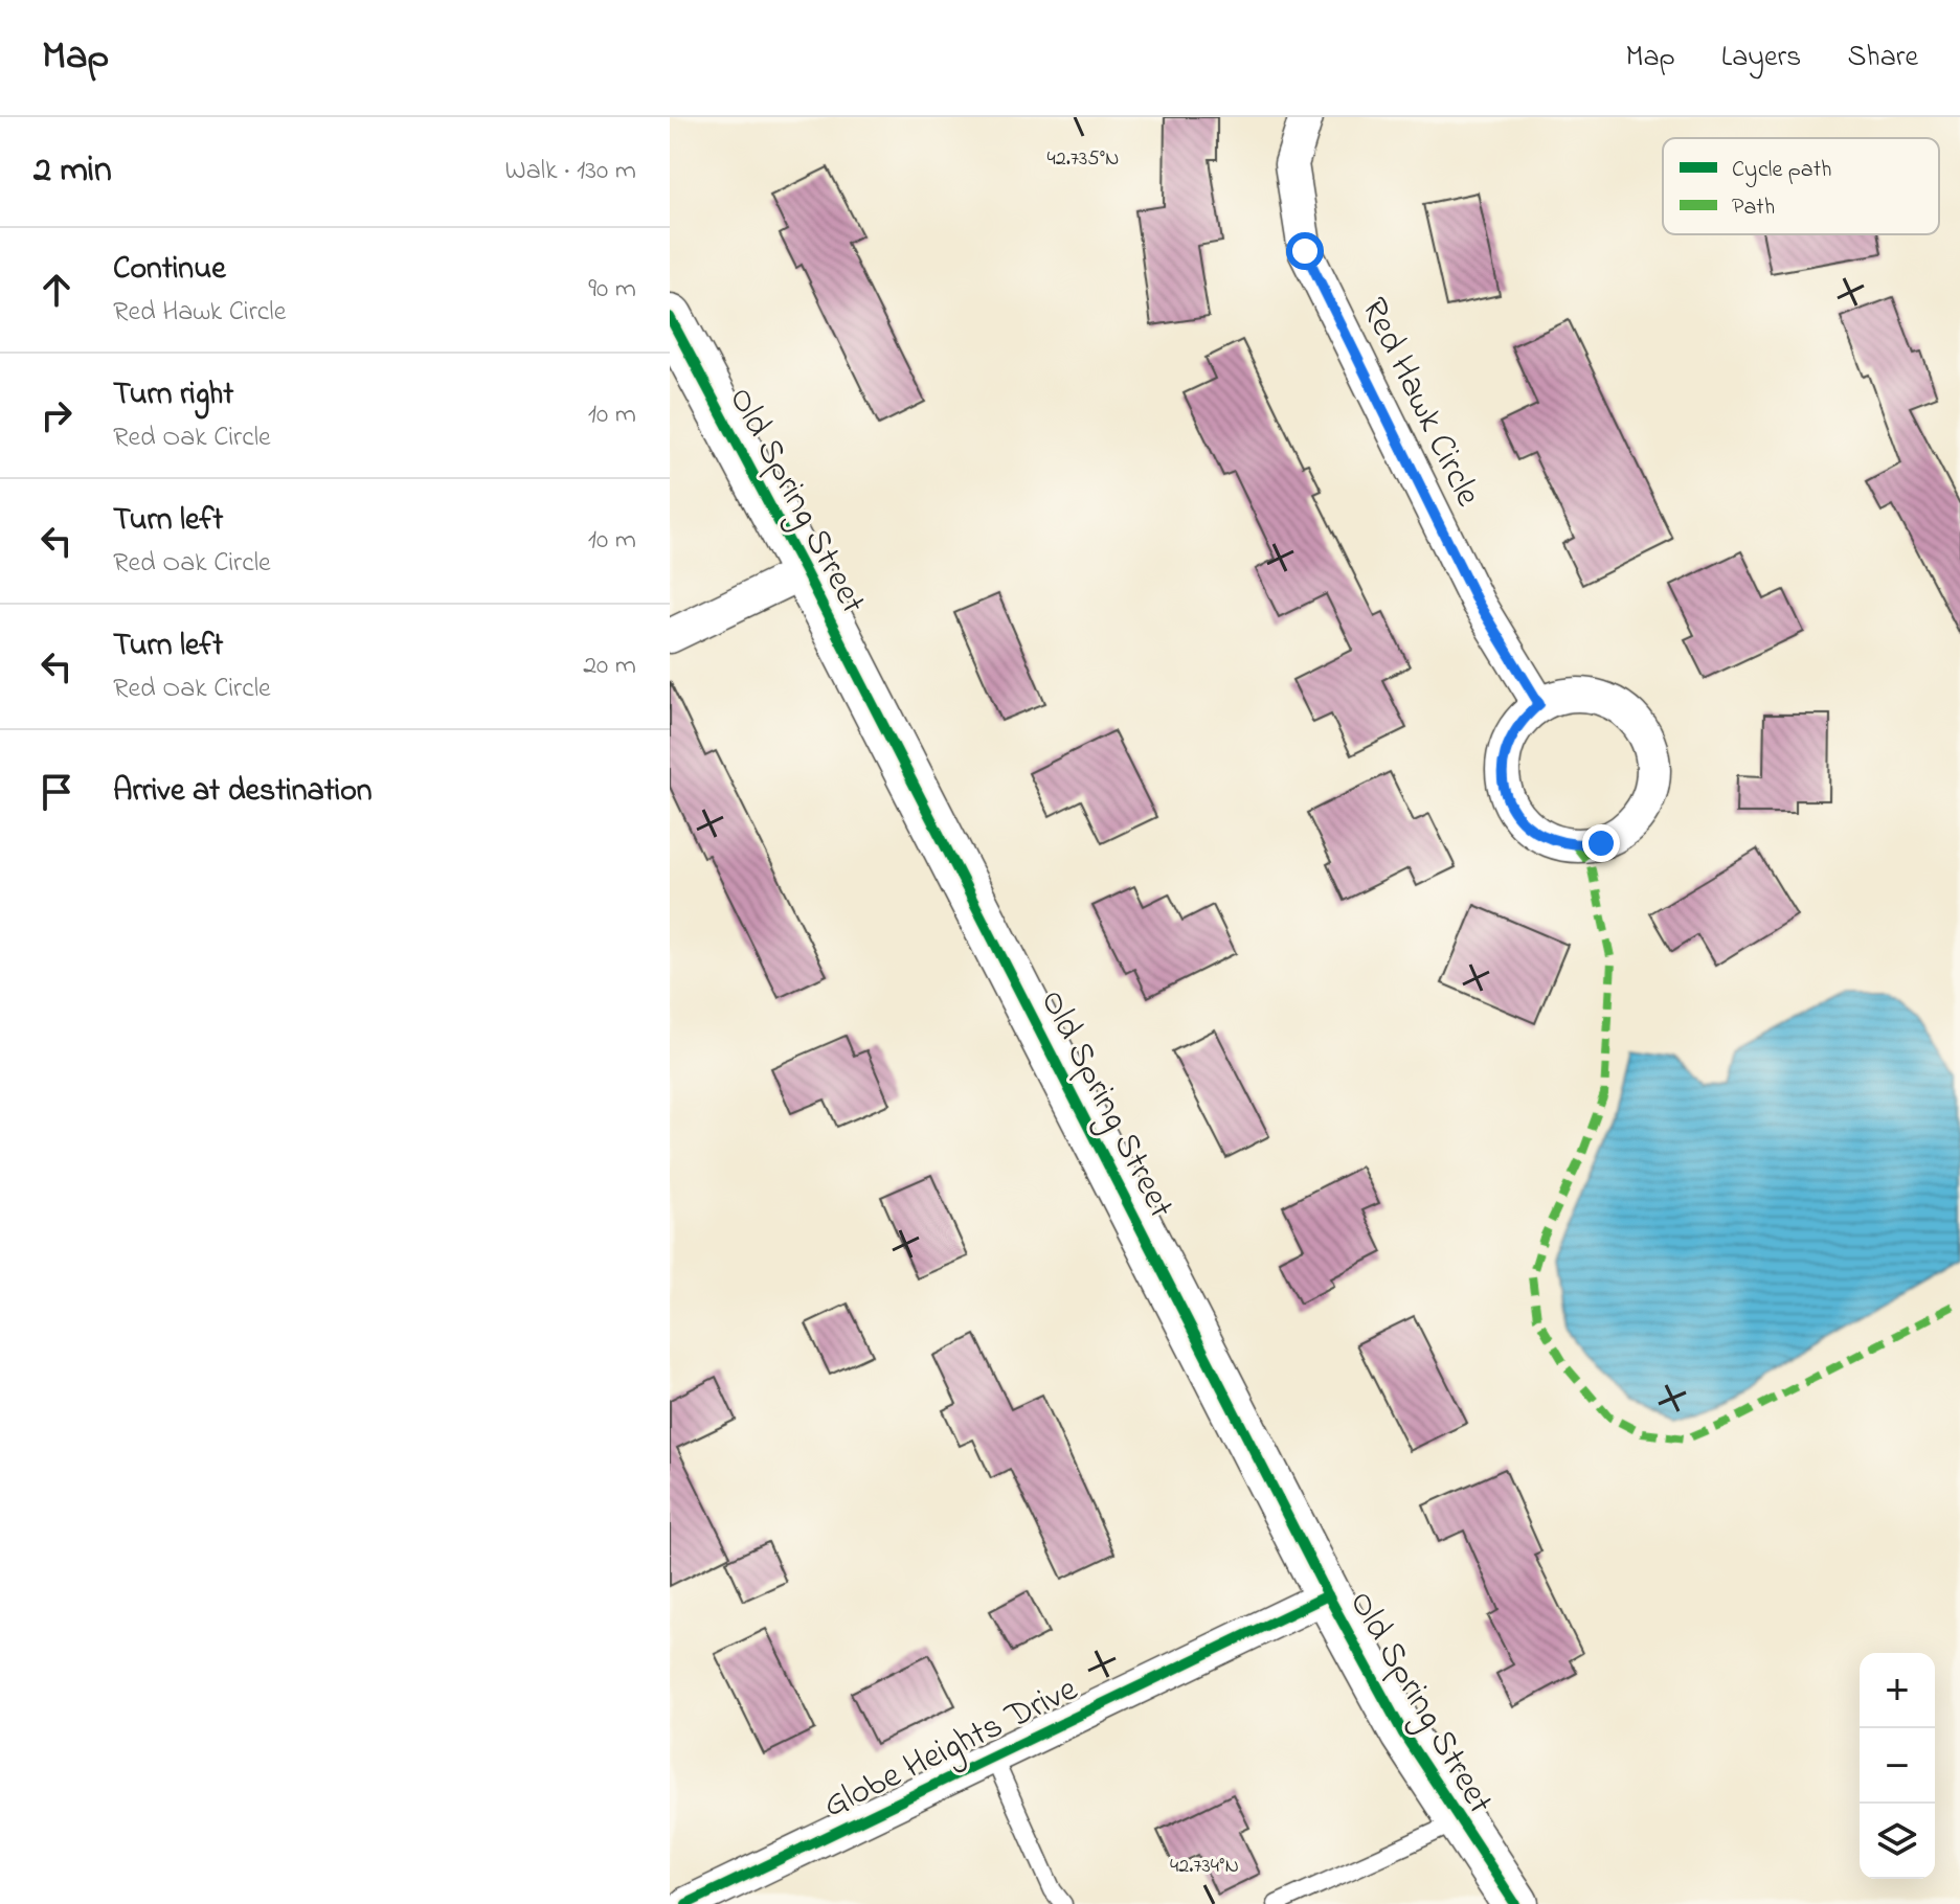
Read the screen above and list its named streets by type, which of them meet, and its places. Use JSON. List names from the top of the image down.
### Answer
{
  "streets": {
    "street": ["Red Hawk Circle", "Old Spring Street", "Globe Heights Drive"]
  },
  "crossings": [
    ["Old Spring Street", "Globe Heights Drive"]
  ],
  "legend": ["Cycle path", "Path"],
  "page": {
    "header": "Map",
    "nav": ["Map", "Layers", "Share"],
    "heading": ["2 min", "Walk · 130 m"],
    "list": [
      ["Continue", "Red Hawk Circle", "90 m"],
      ["Turn right", "Red Oak Circle", "10 m"],
      ["Turn left", "Red Oak Circle", "10 m"],
      ["Turn left", "Red Oak Circle", "20 m"],
      "Arrive at destination"
    ],
    "map_buttons": ["+", "−"]
  },
  "coordinates": ["42.735°N", "42.734°N"]
}
